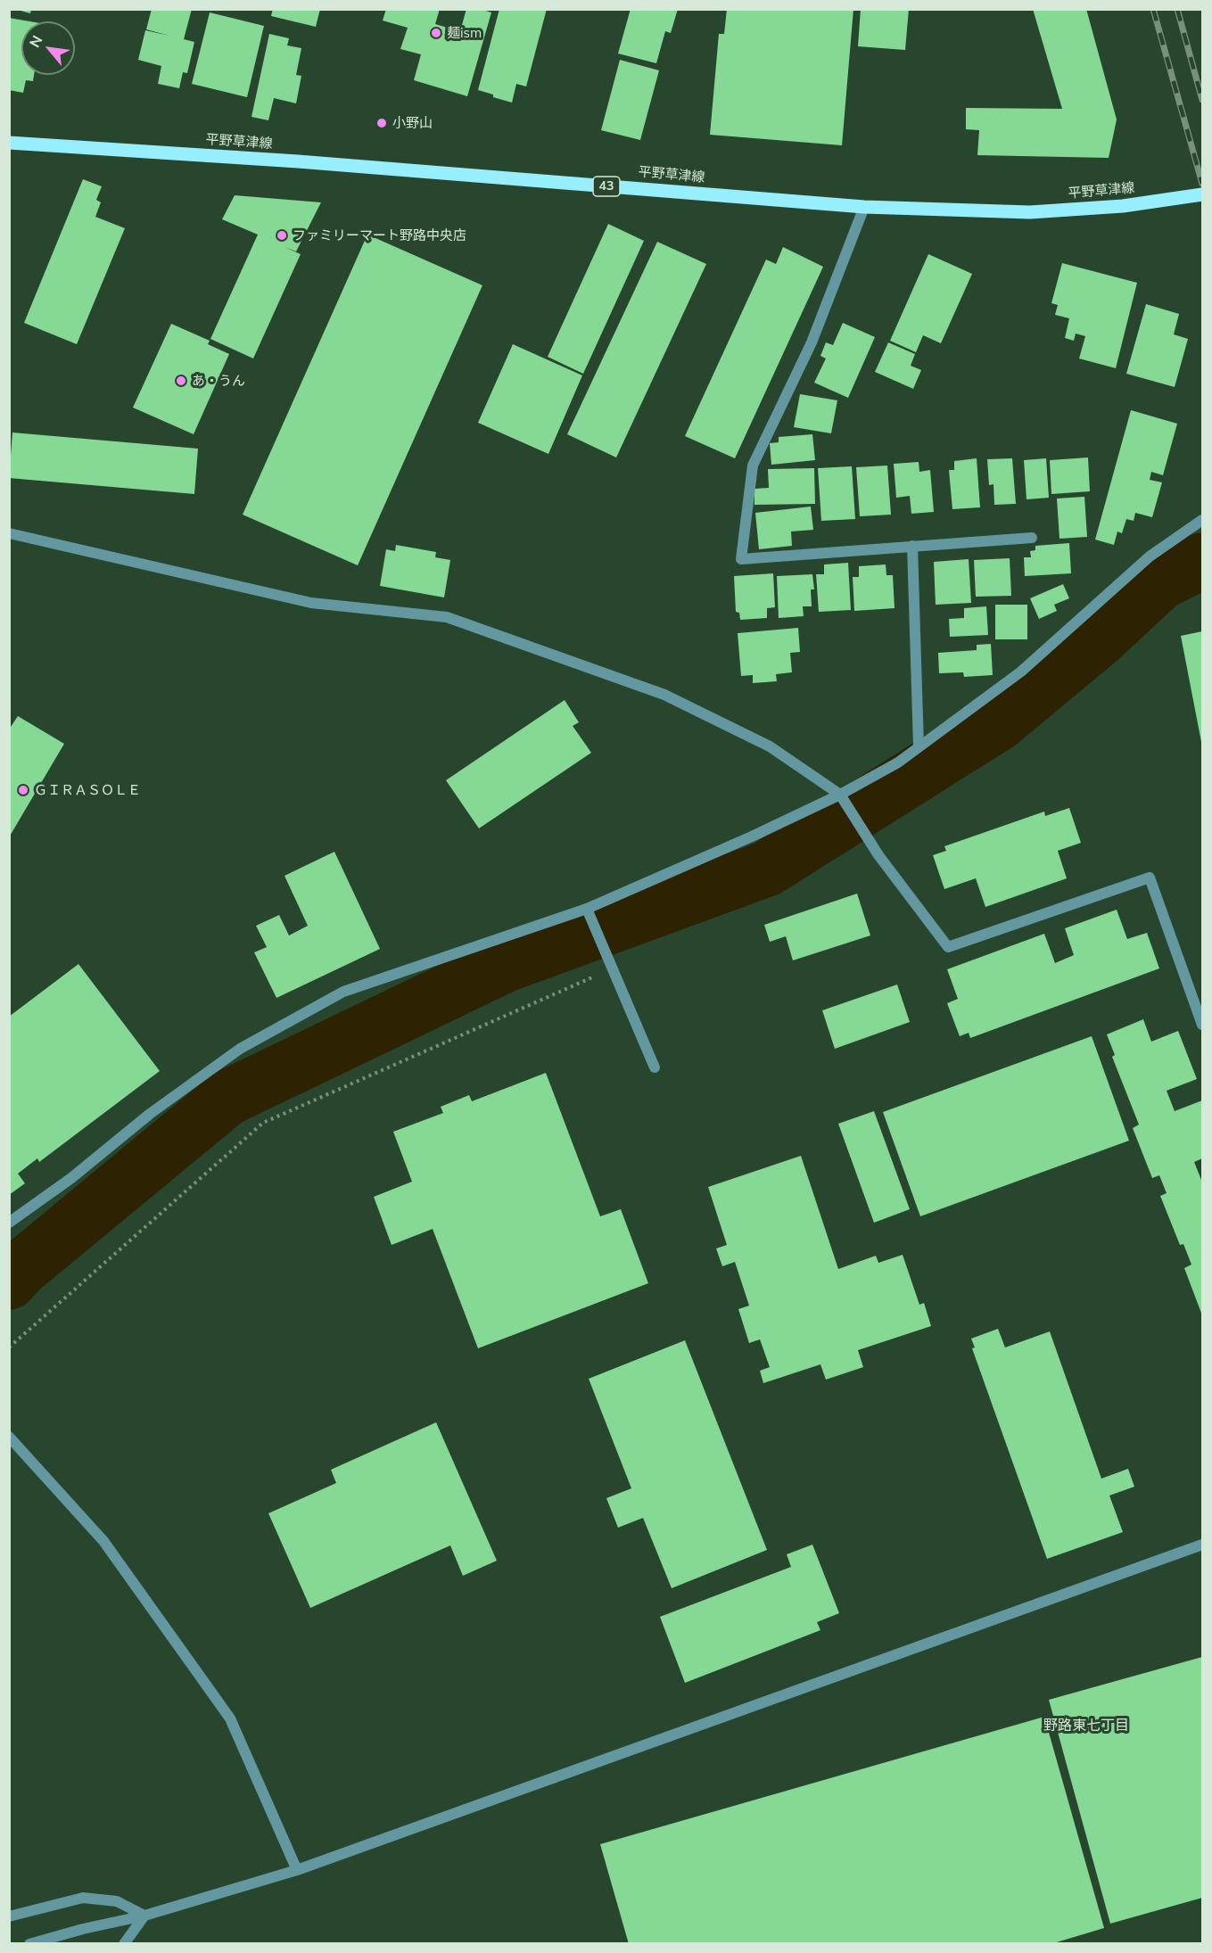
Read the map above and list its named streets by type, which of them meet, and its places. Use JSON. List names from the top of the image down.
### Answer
{
  "streets": {
    "main road": ["平野草津線", "43"]
  },
  "districts": ["野路東七丁目"],
  "places": [
    "麺ism",
    "小野山",
    "ファミリーマート野路中央店",
    "あ・うん",
    "ＧＩＲＡＳＯＬＥ"
  ],
  "north": "top left"
}
